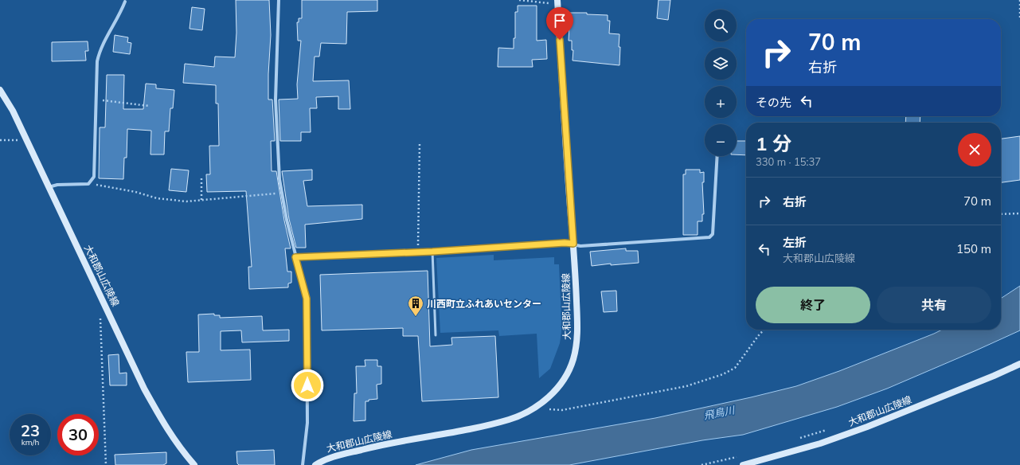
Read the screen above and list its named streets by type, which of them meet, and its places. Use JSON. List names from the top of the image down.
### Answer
{
  "streets": {
    "main road": ["大和郡山広陵線"]
  },
  "water": ["飛鳥川"],
  "places": {
    "building": ["川西町立ふれあいセンター"]
  },
  "page": {
    "map_buttons": ["+", "−"],
    "turn": ["70 m", "右折"],
    "then": "その先",
    "heading": ["1 分", "330 m · 15:37"],
    "list": [
      {
        "name": "右折",
        "value": "70 m"
      },
      {
        "name": "左折",
        "note": "大和郡山広陵線",
        "value": "150 m"
      }
    ],
    "buttons": ["終了", "共有"],
    "speed": "23 km/h",
    "limit": "30"
  }
}
